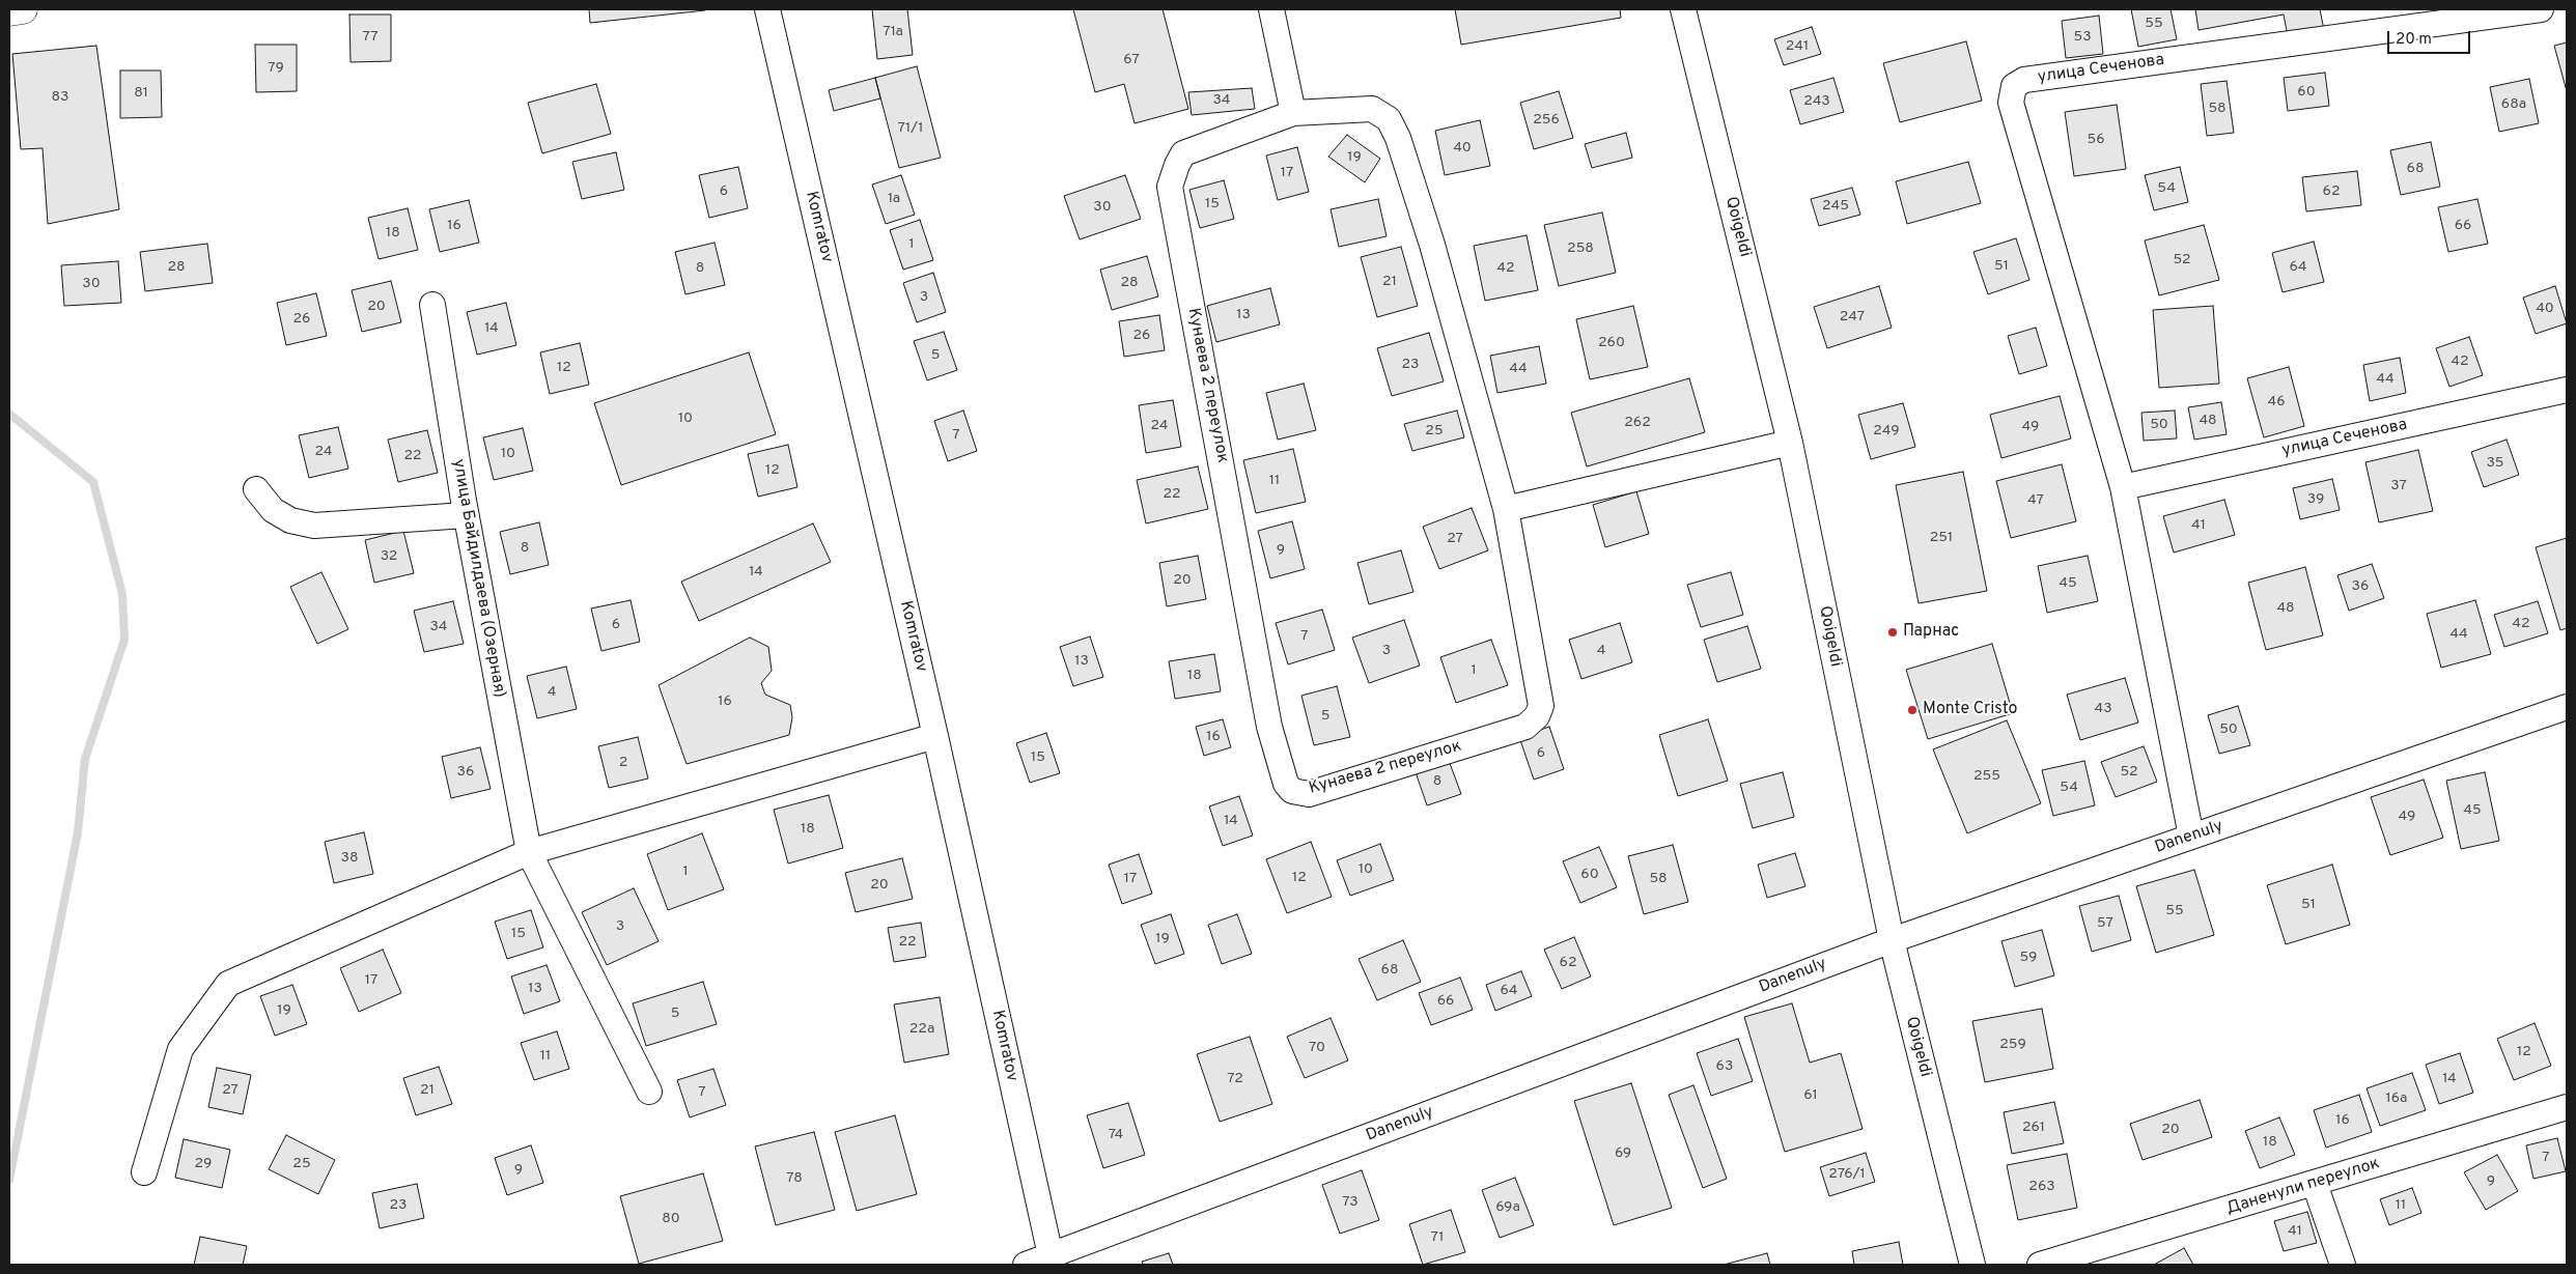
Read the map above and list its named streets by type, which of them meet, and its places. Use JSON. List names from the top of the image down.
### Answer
{
  "streets": {
    "street": [
      "улица Сеченова",
      "Komratov",
      "Qoigeldi",
      "Кунаева 2 переулок",
      "улица Байдилдаева (Озерная)",
      "Danenuly",
      "Даненули переулок"
    ]
  },
  "crossings": [
    ["улица Сеченова", "Danenuly"],
    ["Komratov", "Danenuly"],
    ["Qoigeldi", "Danenuly"]
  ],
  "places": ["Парнас", "Monte Cristo"],
  "house_numbers": [
    "55",
    "71а",
    "77",
    "53",
    "241",
    "67",
    "79",
    "60",
    "81",
    "83",
    "34",
    "243",
    "68а",
    "58",
    "256",
    "71/1",
    "56",
    "40",
    "19",
    "68",
    "17",
    "54",
    "6",
    "62",
    "1а",
    "15",
    "245",
    "30",
    "16",
    "66",
    "18",
    "1",
    "258",
    "52",
    "51",
    "28",
    "64",
    "8",
    "42",
    "21",
    "28",
    "30",
    "3",
    "20",
    "40",
    "13",
    "247",
    "26",
    "14",
    "26",
    "260",
    "5",
    "42",
    "23",
    "12",
    "44",
    "44",
    "46",
    "10",
    "48",
    "262",
    "50",
    "24",
    "49",
    "25",
    "249",
    "7",
    "24",
    "10",
    "22",
    "35",
    "12",
    "11",
    "37",
    "22",
    "39",
    "47",
    "41",
    "251",
    "27",
    "8",
    "9",
    "32",
    "14",
    "20",
    "45",
    "36",
    "48",
    "42",
    "6",
    "34",
    "44",
    "7",
    "3",
    "4",
    "13",
    "1",
    "18",
    "4",
    "16",
    "43",
    "5",
    "50",
    "16",
    "6",
    "15",
    "2",
    "36",
    "52",
    "255",
    "8",
    "54",
    "45",
    "49",
    "14",
    "18",
    "38",
    "10",
    "1",
    "60",
    "12",
    "17",
    "58",
    "20",
    "51",
    "55",
    "57",
    "3",
    "15",
    "19",
    "22",
    "59",
    "62",
    "68",
    "17",
    "13",
    "64",
    "66",
    "19",
    "5",
    "22а",
    "259",
    "70",
    "12",
    "11",
    "63",
    "72",
    "14",
    "27",
    "21",
    "7",
    "61",
    "16а",
    "16",
    "261",
    "20",
    "74",
    "18",
    "69",
    "7",
    "29",
    "25",
    "9",
    "276/1",
    "78",
    "9",
    "263",
    "73",
    "23",
    "11",
    "69а",
    "80",
    "41",
    "71"
  ],
  "scale_bar": "20 m"
}
